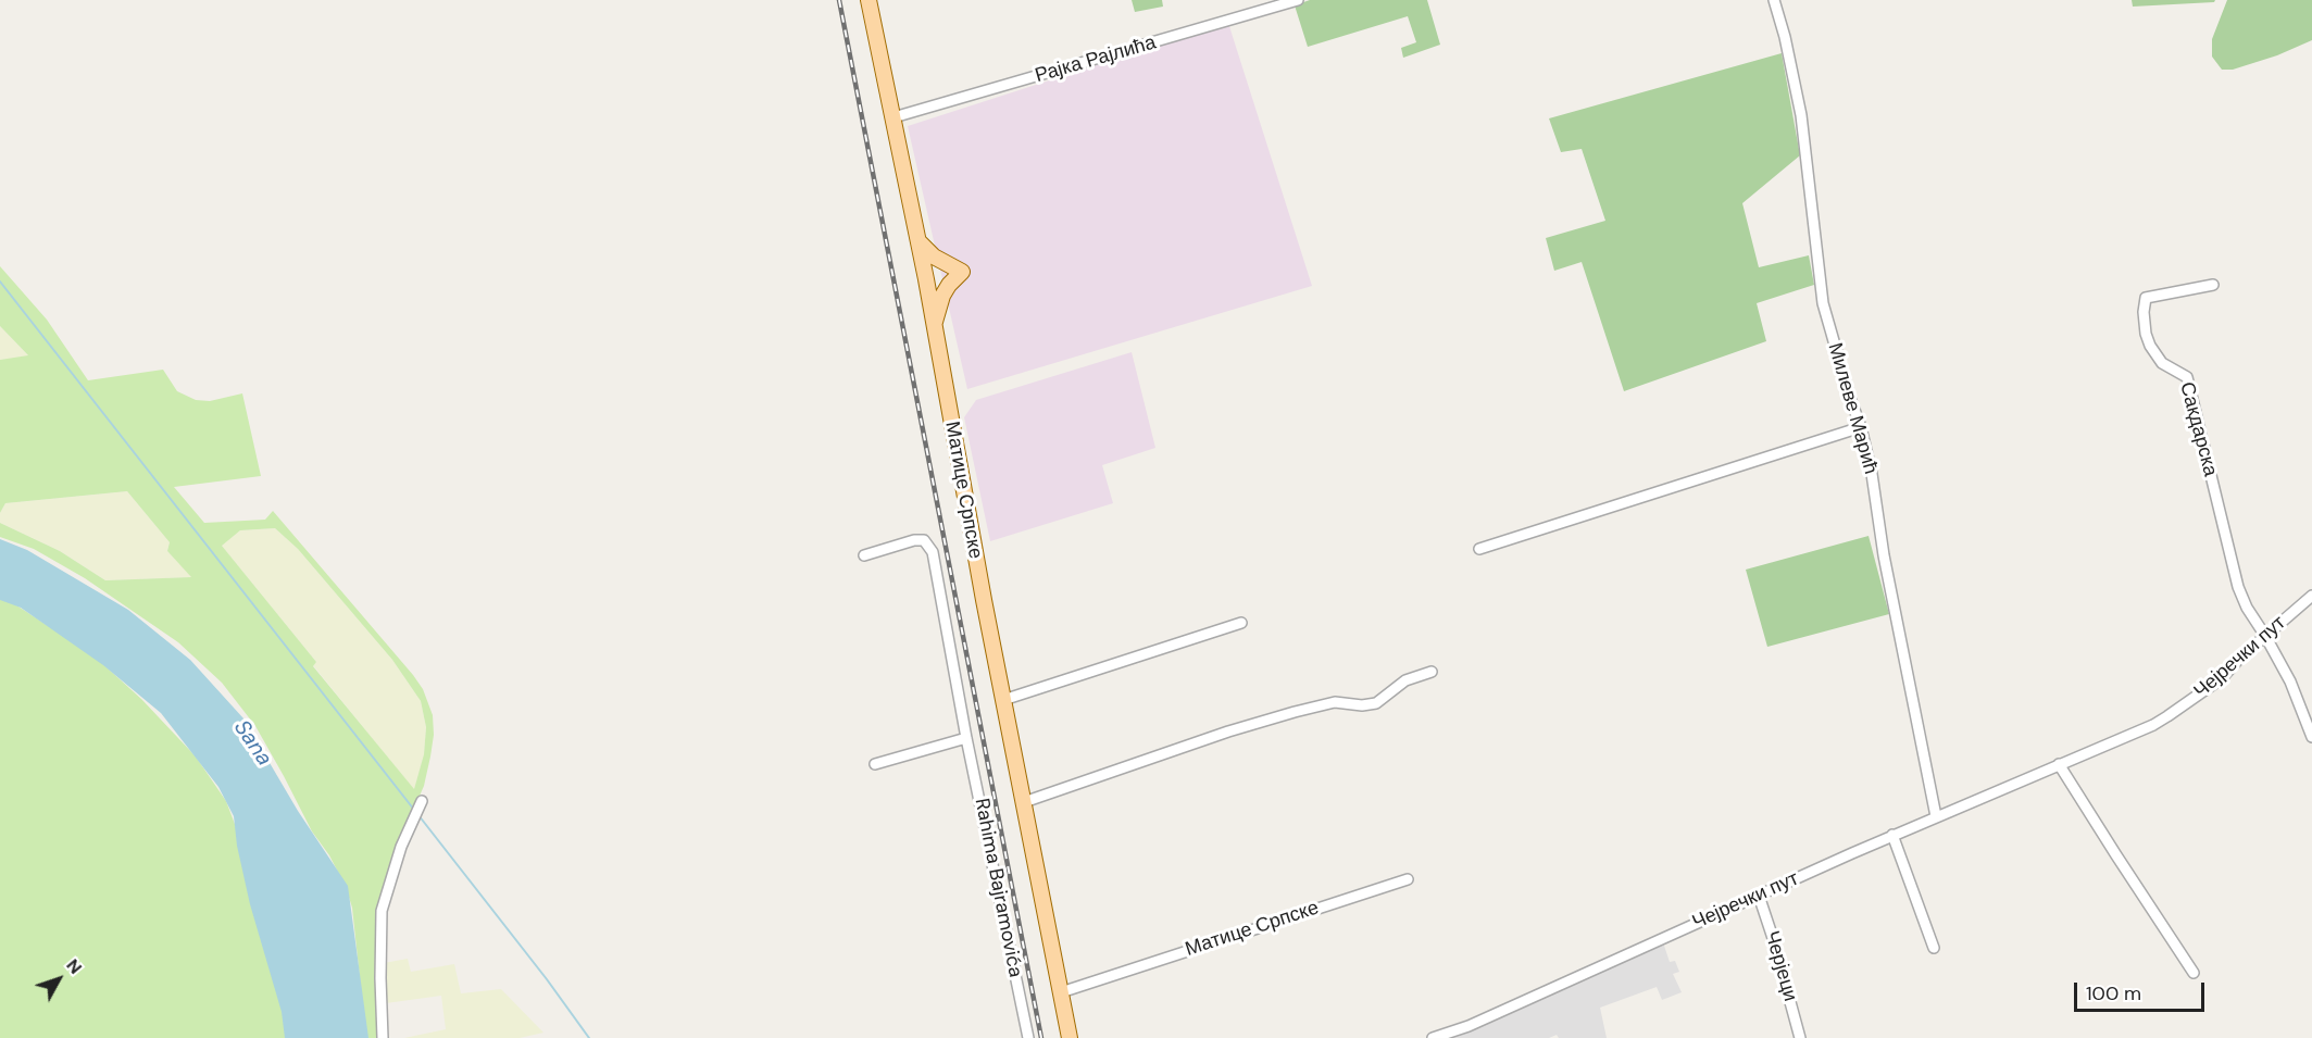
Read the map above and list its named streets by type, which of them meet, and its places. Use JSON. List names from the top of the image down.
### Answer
{
  "streets": {
    "main road": ["Матице Српске"],
    "street": [
      "Рајка Рајлића",
      "Милеве Мaрић",
      "Сакдарска",
      "Чејречки пут",
      "Rahima Bajramovića",
      "Черјеци"
    ]
  },
  "crossings": [
    ["Рајка Рајлића", "Матице Српске"],
    ["Милеве Мaрић", "Чејречки пут"],
    ["Сакдарска", "Чејречки пут"],
    ["Чејречки пут", "Черјеци"]
  ],
  "water": ["Sana"],
  "scale_bar": "100 m",
  "north": "top right"
}
